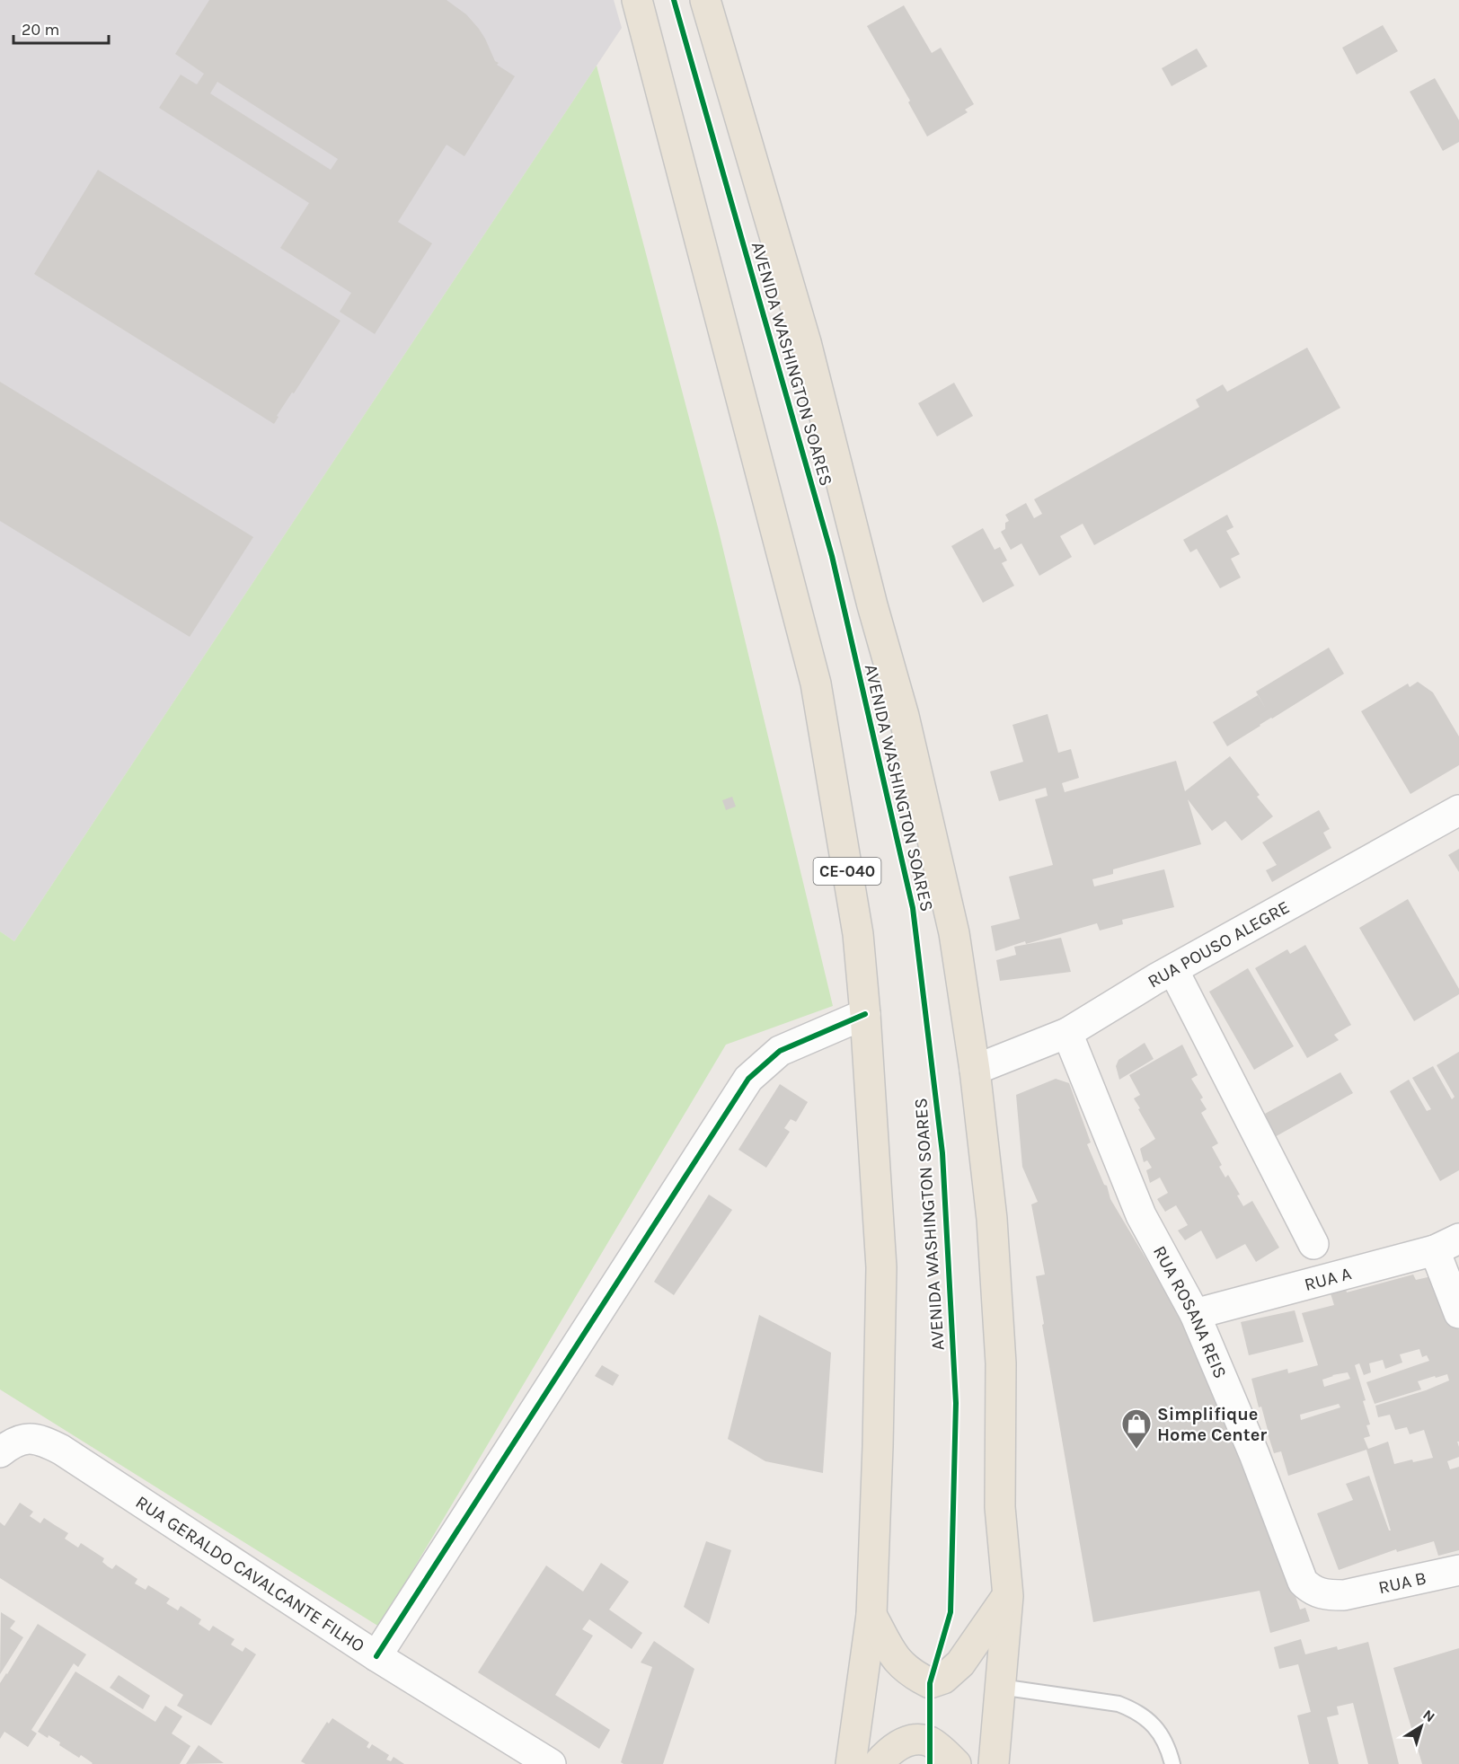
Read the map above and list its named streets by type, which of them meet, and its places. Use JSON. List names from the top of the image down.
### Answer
{
  "streets": {
    "highway": ["AVENIDA WASHINGTON SOARES", "CE-040"],
    "street": [
      "RUA POUSO ALEGRE",
      "RUA A",
      "RUA ROSANA REIS",
      "RUA GERALDO CAVALCANTE FILHO",
      "RUA B"
    ]
  },
  "crossings": [
    ["AVENIDA WASHINGTON SOARES", "RUA POUSO ALEGRE"],
    ["RUA POUSO ALEGRE", "RUA ROSANA REIS"],
    ["RUA A", "RUA ROSANA REIS"],
    ["RUA ROSANA REIS", "RUA B"]
  ],
  "places": {
    "shop": ["Simplifique Home Center"]
  },
  "scale_bar": "20 m",
  "north": "top right"
}
